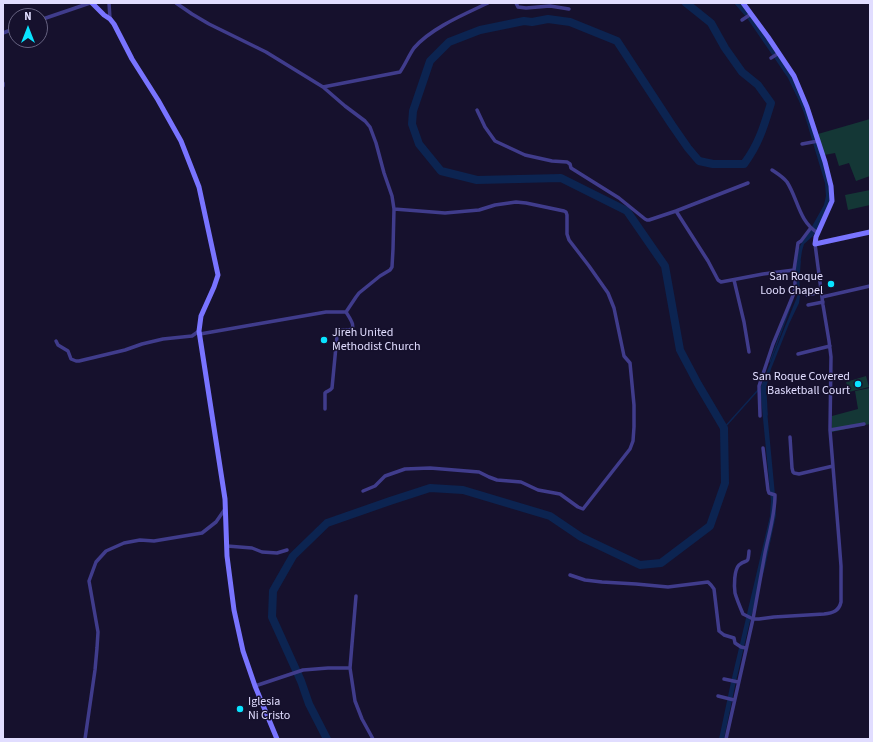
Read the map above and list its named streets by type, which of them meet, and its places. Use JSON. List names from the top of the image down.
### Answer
{
  "places": [
    "San Roque Loob Chapel",
    "Jireh United Methodist Church",
    "San Roque Covered Basketball Court",
    "Iglesia Ni Cristo"
  ],
  "north": "top"
}
